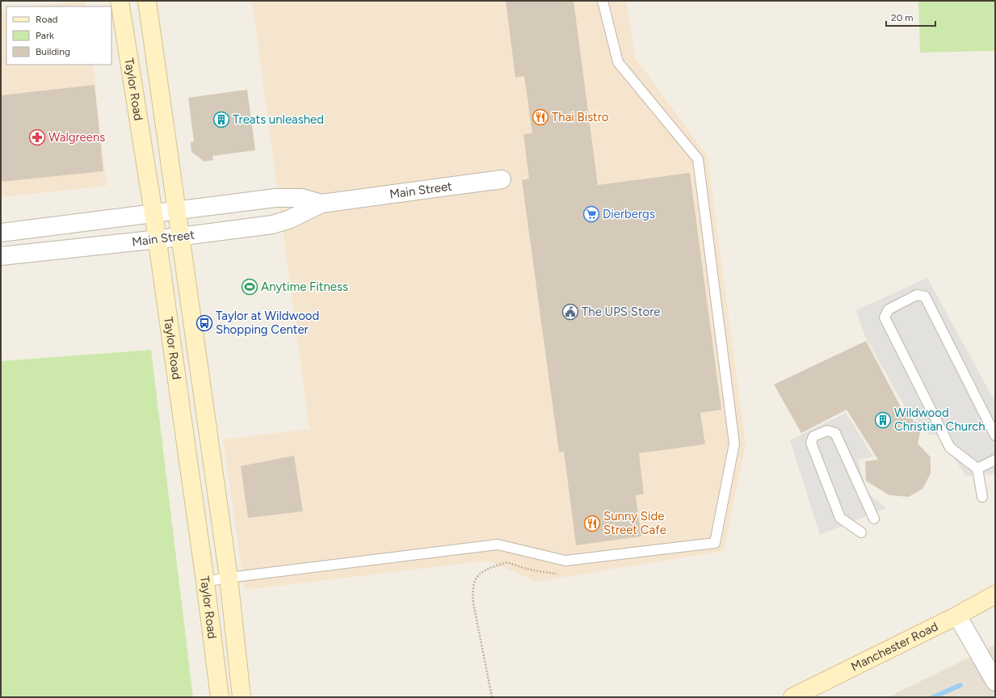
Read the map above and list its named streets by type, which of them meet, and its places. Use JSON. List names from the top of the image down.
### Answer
{
  "streets": {
    "street": ["Taylor Road", "Main Street", "Manchester Road"]
  },
  "crossings": [
    ["Taylor Road", "Main Street"]
  ],
  "places": {
    "restaurant": ["Thai Bistro", "Sunny Side Street Cafe"],
    "building": ["Treats unleashed", "Wildwood Christian Church"],
    "pharmacy": ["Walgreens"],
    "supermarket": ["Dierbergs"],
    "sports": ["Anytime Fitness"],
    "public building": ["The UPS Store"],
    "bus stop": ["Taylor at Wildwood Shopping Center"]
  },
  "legend": ["Road", "Park", "Building"],
  "scale_bar": "20 m"
}
